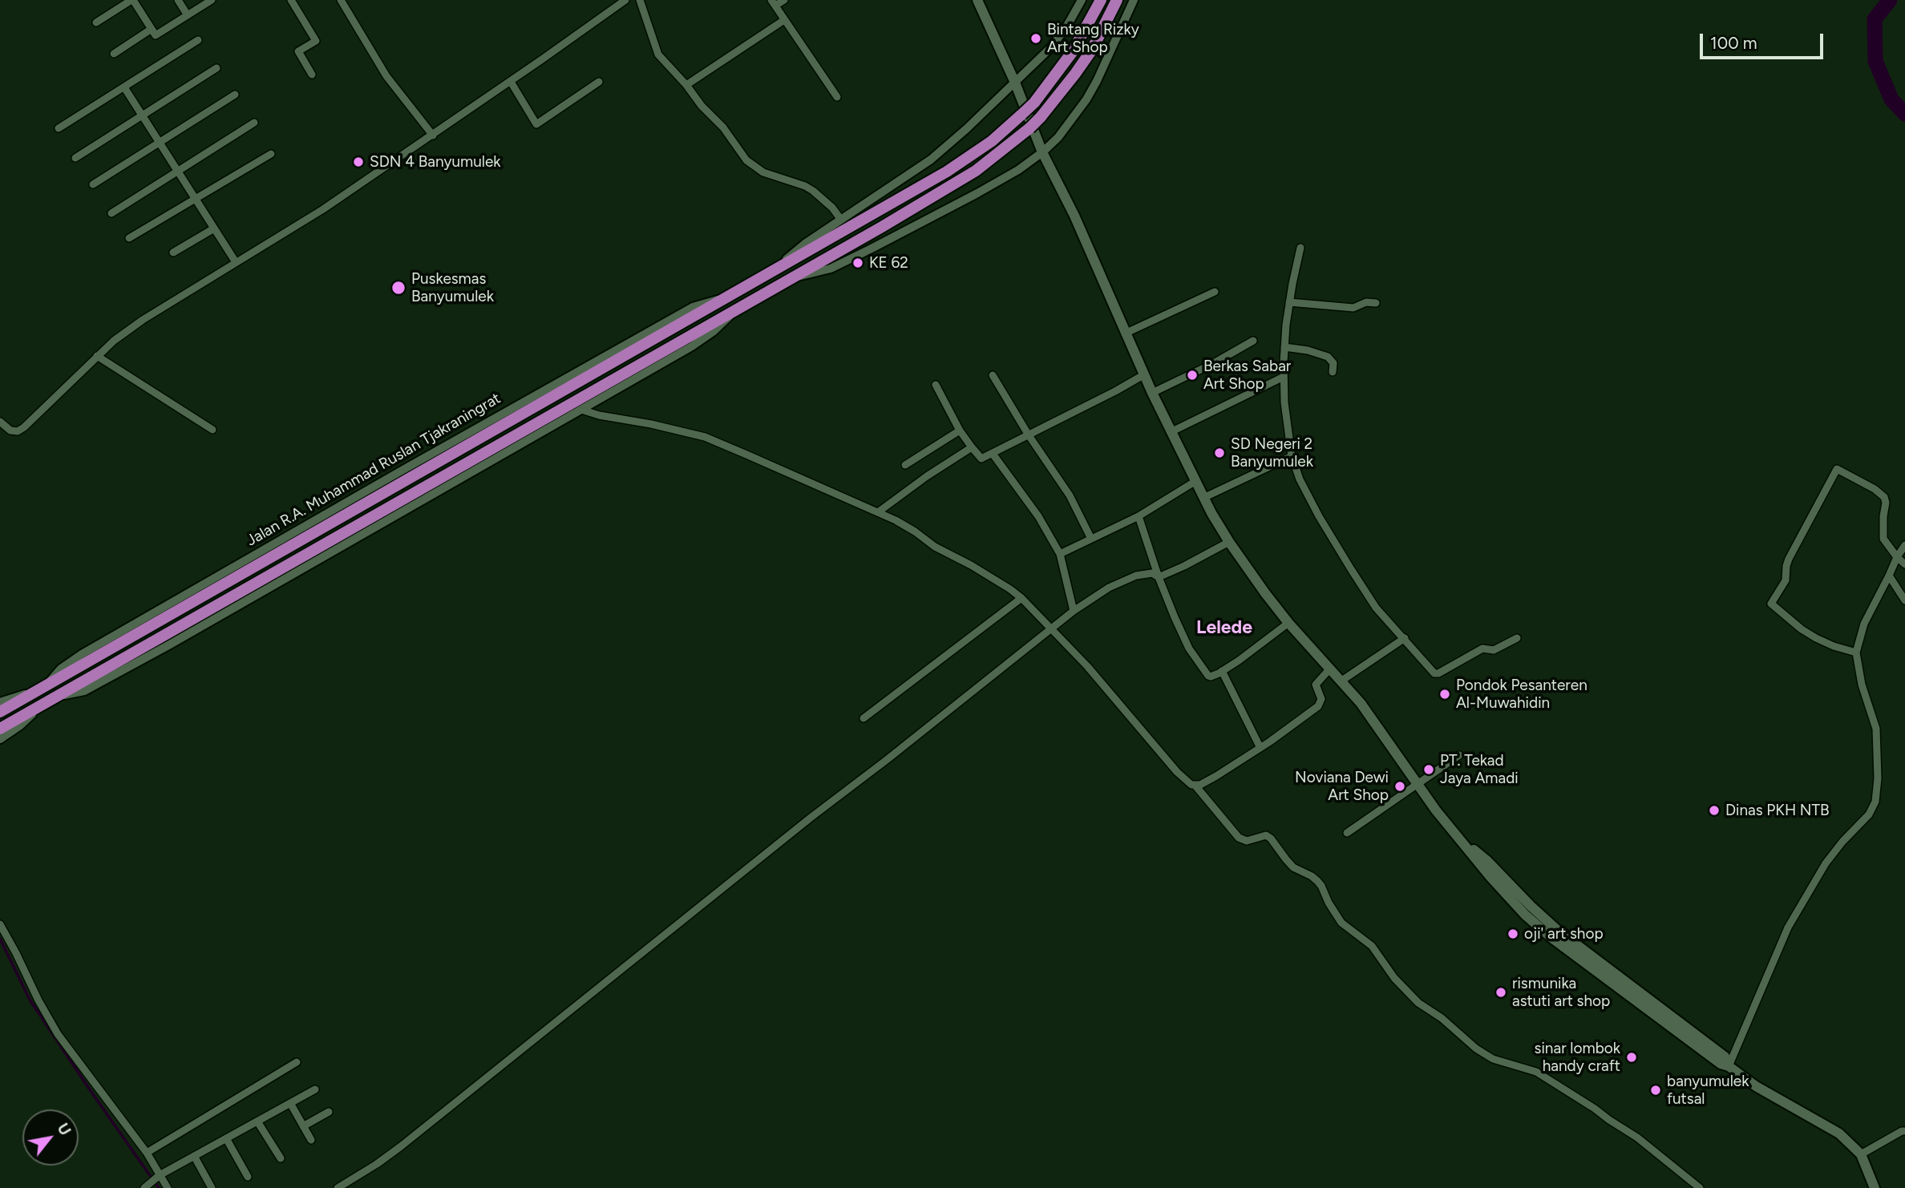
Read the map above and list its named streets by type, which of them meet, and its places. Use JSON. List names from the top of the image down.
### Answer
{
  "streets": {
    "highway": ["Jalan R.A. Muhammad Ruslan Tjakraningrat"]
  },
  "districts": ["Lelede"],
  "places": [
    "Bintang Rizky Art Shop",
    "SDN 4 Banyumulek",
    "KE 62",
    "Puskesmas Banyumulek",
    "Berkas Sabar Art Shop",
    "SD Negeri 2 Banyumulek",
    "Pondok Pesanteren Al-Muwahidin",
    "PT. Tekad Jaya Amadi",
    "Noviana Dewi Art Shop",
    "Dinas PKH NTB",
    "oji' art shop",
    "rismunika astuti art shop",
    "sinar lombok handy craft",
    "banyumulek futsal"
  ],
  "scale_bar": "100 m",
  "north": "top right"
}
